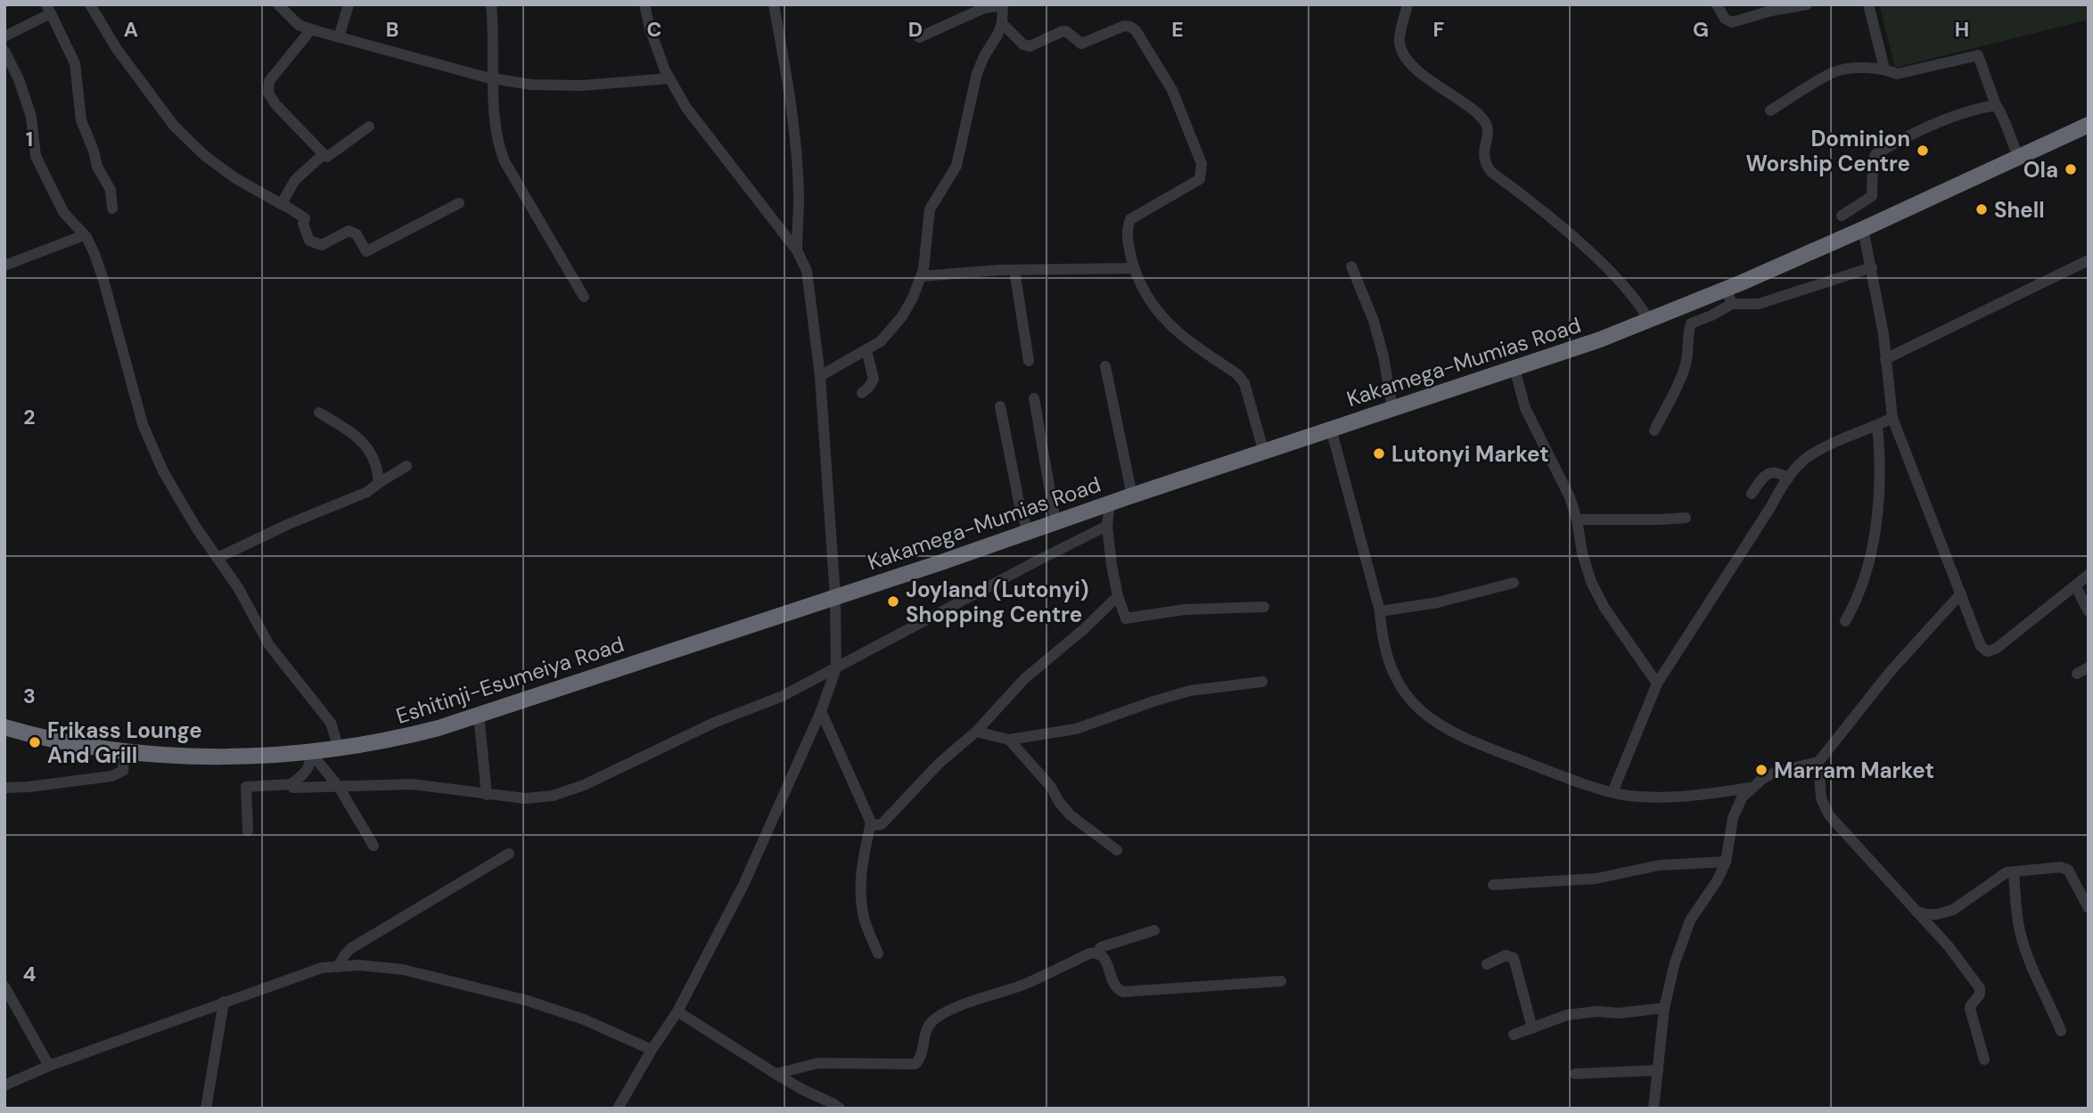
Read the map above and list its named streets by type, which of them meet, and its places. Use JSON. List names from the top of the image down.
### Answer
{
  "streets": {
    "highway": ["Kakamega-Mumias Road", "Eshitinji-Esumeiya Road"]
  },
  "crossings": [
    ["Kakamega-Mumias Road", "Eshitinji-Esumeiya Road"]
  ],
  "places": [
    "Dominion Worship Centre",
    "Ola",
    "Shell",
    "Lutonyi Market",
    "Joyland (Lutonyi) Shopping Centre",
    "Frikass Lounge And Grill",
    "Marram Market"
  ],
  "grid": {
    "columns": [
      "A",
      "B",
      "C",
      "D",
      "E",
      "F",
      "G",
      "H"
    ],
    "rows": [
      "1",
      "2",
      "3",
      "4"
    ]
  }
}
